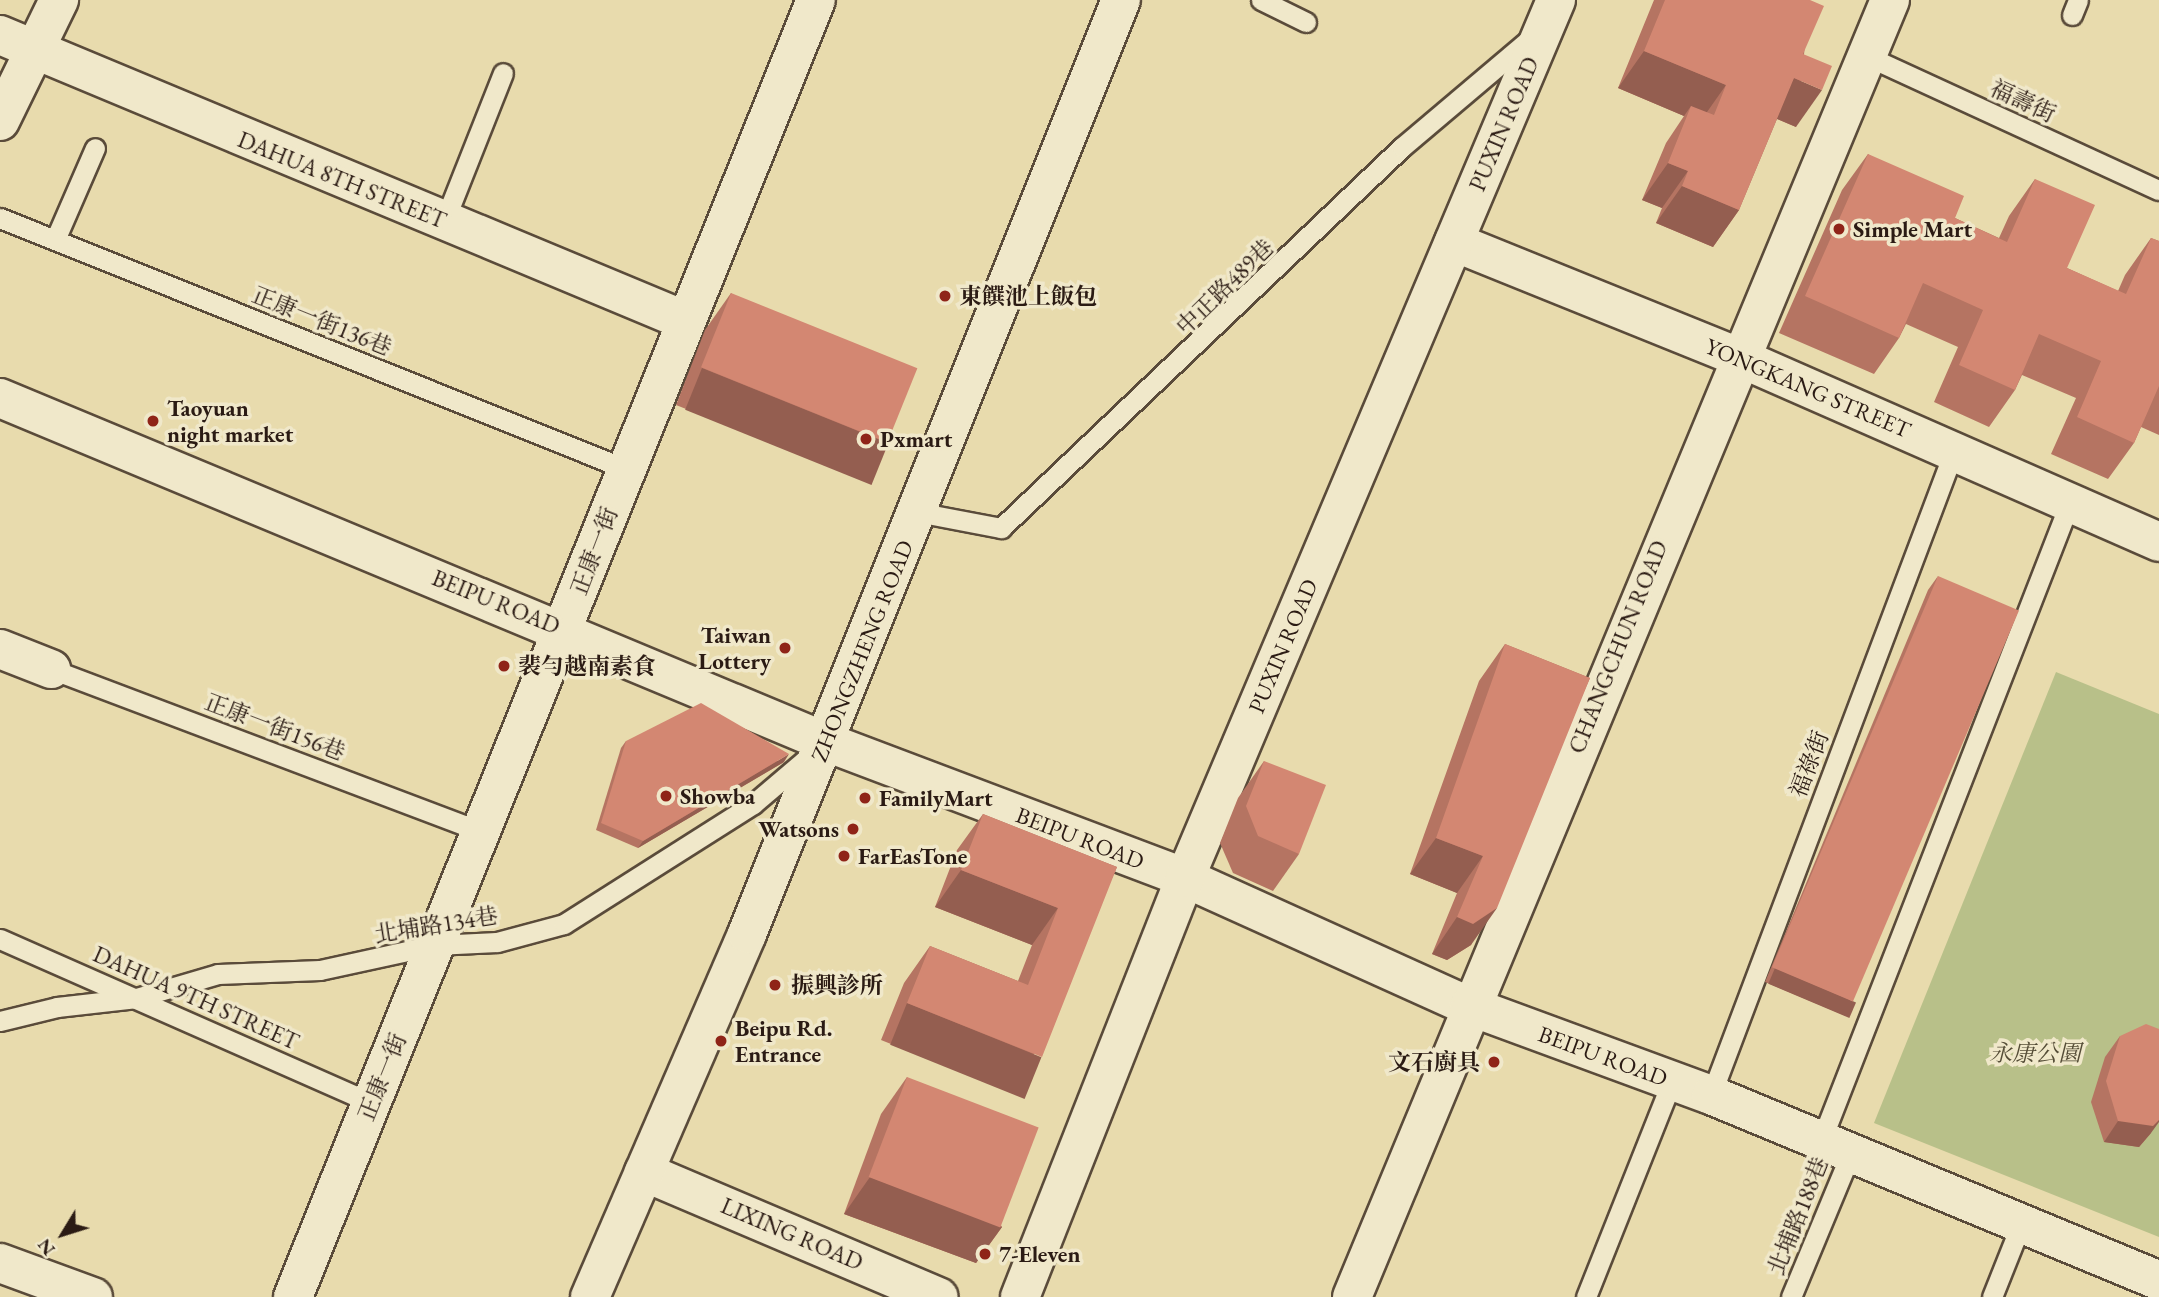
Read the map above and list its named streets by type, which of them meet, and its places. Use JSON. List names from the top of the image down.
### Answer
{
  "streets": {
    "street": [
      "PUXIN ROAD",
      "DAHUA 8TH STREET",
      "YONGKANG STREET",
      "正康一街",
      "BEIPU ROAD",
      "CHANGCHUN ROAD",
      "ZHONGZHENG ROAD",
      "LIXING ROAD"
    ],
    "lane": [
      "福壽街",
      "中正路489巷",
      "正康一街136巷",
      "正康一街156巷",
      "福祿街",
      "北埔路134巷",
      "DAHUA 9TH STREET",
      "北埔路188巷"
    ]
  },
  "crossings": [
    ["福壽街", "CHANGCHUN ROAD"],
    ["PUXIN ROAD", "中正路489巷"],
    ["PUXIN ROAD", "YONGKANG STREET"],
    ["PUXIN ROAD", "BEIPU ROAD"],
    ["DAHUA 8TH STREET", "正康一街"],
    ["中正路489巷", "ZHONGZHENG ROAD"],
    ["正康一街136巷", "正康一街"],
    ["YONGKANG STREET", "CHANGCHUN ROAD"],
    ["YONGKANG STREET", "福祿街"],
    ["YONGKANG STREET", "北埔路188巷"],
    ["正康一街", "BEIPU ROAD"],
    ["正康一街", "正康一街156巷"],
    ["正康一街", "北埔路134巷"],
    ["正康一街", "DAHUA 9TH STREET"],
    ["BEIPU ROAD", "CHANGCHUN ROAD"],
    ["BEIPU ROAD", "ZHONGZHENG ROAD"],
    ["BEIPU ROAD", "福祿街"],
    ["BEIPU ROAD", "北埔路134巷"],
    ["BEIPU ROAD", "北埔路188巷"],
    ["ZHONGZHENG ROAD", "北埔路134巷"],
    ["ZHONGZHENG ROAD", "LIXING ROAD"],
    ["北埔路134巷", "DAHUA 9TH STREET"]
  ],
  "parks": ["永康公園"],
  "places": [
    "Simple Mart",
    "東饌池上飯包",
    "Taoyuan night market",
    "Pxmart",
    "Taiwan Lottery",
    "裴勻越南素食",
    "Showba",
    "FamilyMart",
    "Watsons",
    "FarEasTone",
    "振興診所",
    "Beipu Rd. Entrance",
    "文石廚具",
    "7-Eleven"
  ],
  "north": "bottom left"
}
